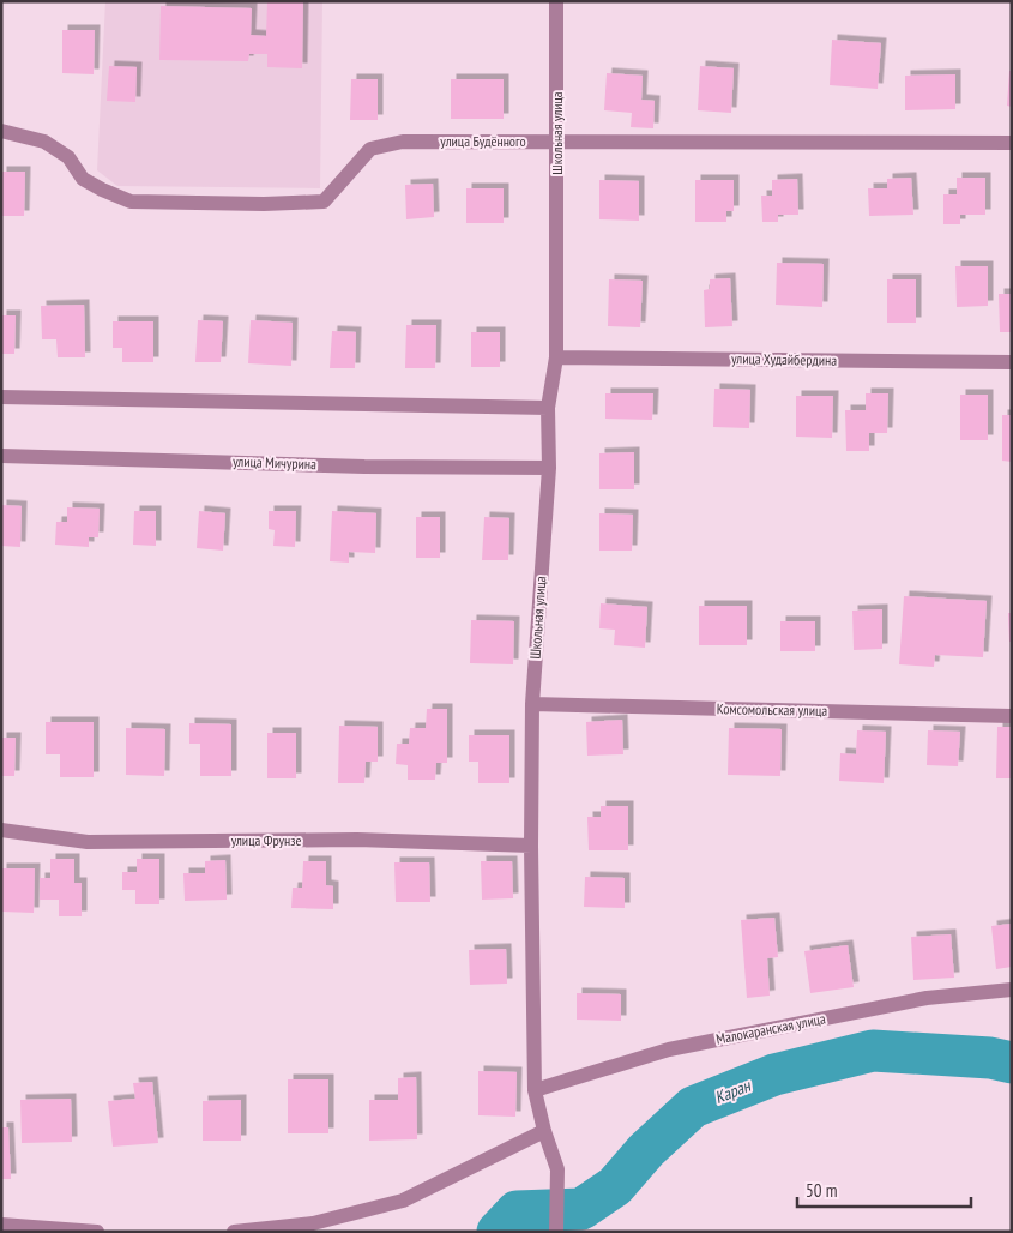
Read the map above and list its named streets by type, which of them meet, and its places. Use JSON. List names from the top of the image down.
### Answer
{
  "streets": {
    "street": [
      "Школьная улица",
      "улица Будённого",
      "улица Худайбердина",
      "улица Мичурина",
      "Комсомольская улица",
      "улица Фрунзе",
      "Малокаранская улица"
    ]
  },
  "crossings": [
    ["Школьная улица", "улица Будённого"],
    ["Школьная улица", "улица Худайбердина"],
    ["Школьная улица", "улица Мичурина"],
    ["Школьная улица", "Комсомольская улица"],
    ["Школьная улица", "улица Фрунзе"],
    ["Школьная улица", "Малокаранская улица"]
  ],
  "water": ["Каран"],
  "scale_bar": "50 m"
}
